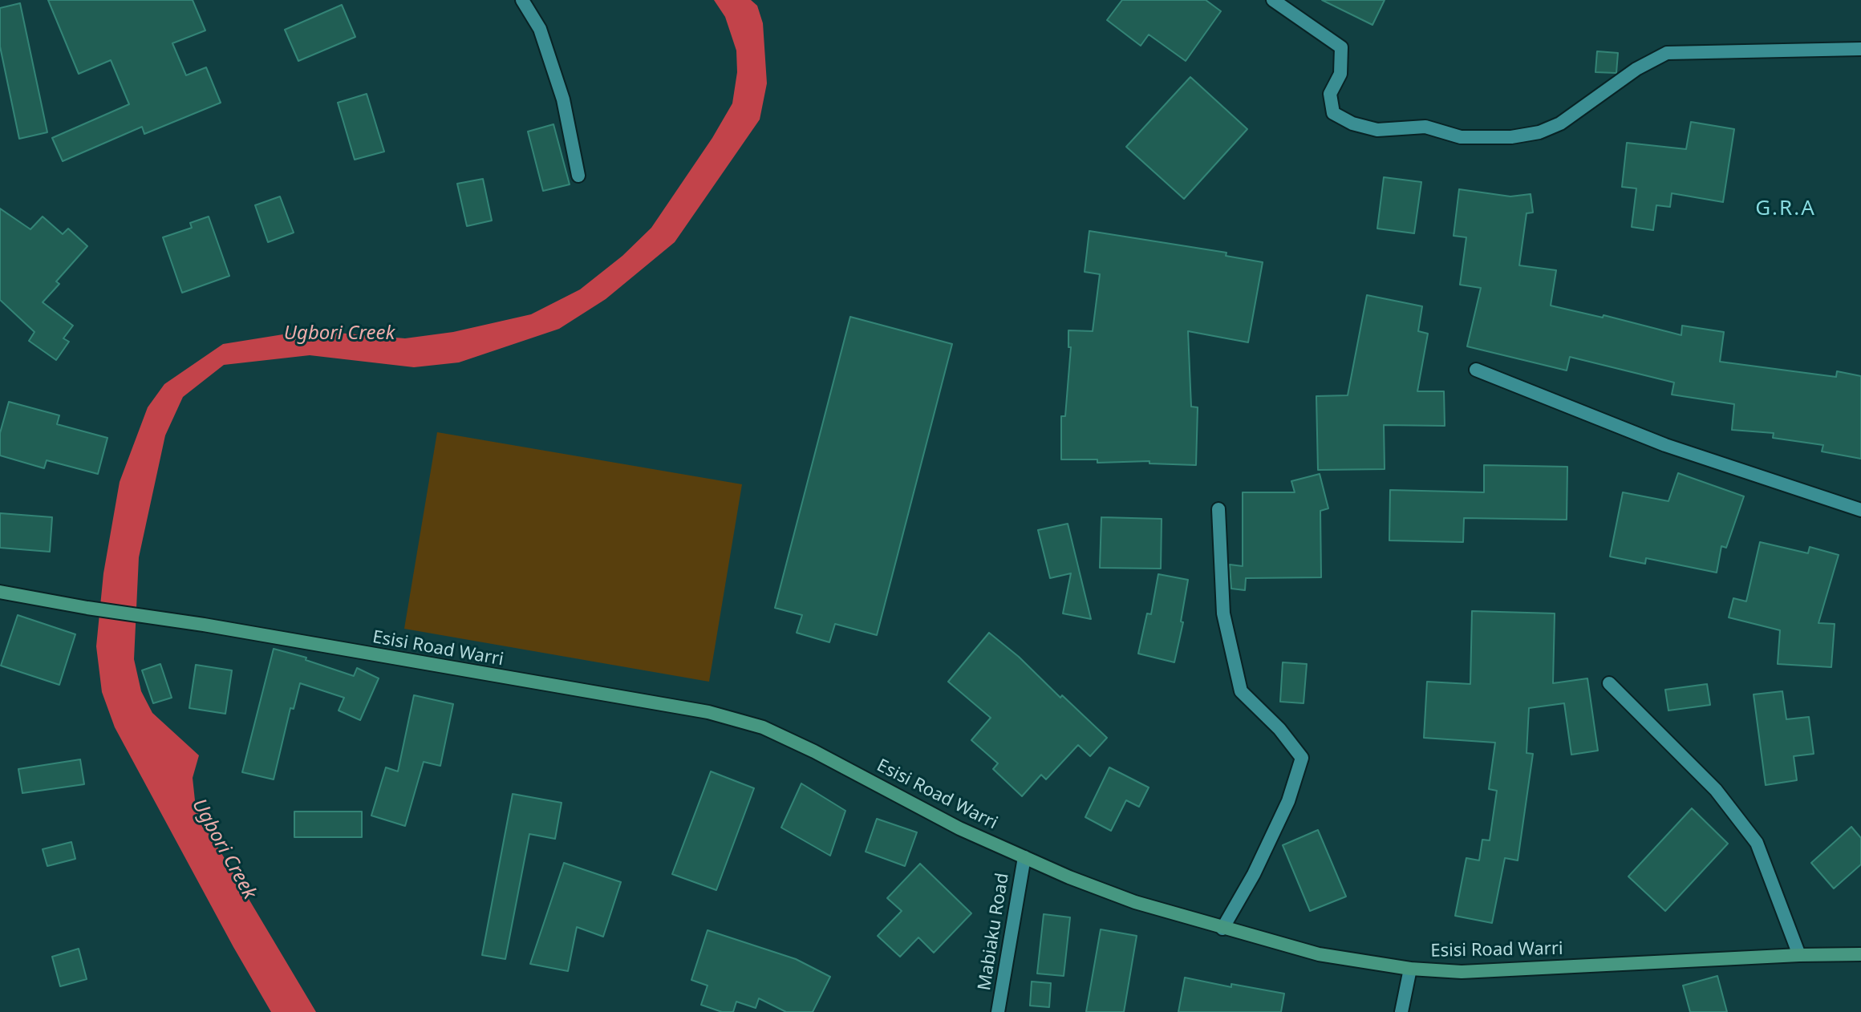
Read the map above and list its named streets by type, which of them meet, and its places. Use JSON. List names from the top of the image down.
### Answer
{
  "streets": {
    "street": ["Esisi Road Warri", "Mabiaku Road"]
  },
  "crossings": [
    ["Esisi Road Warri", "Mabiaku Road"]
  ],
  "districts": ["G.R.A"],
  "water": ["Ugbori Creek"]
}
